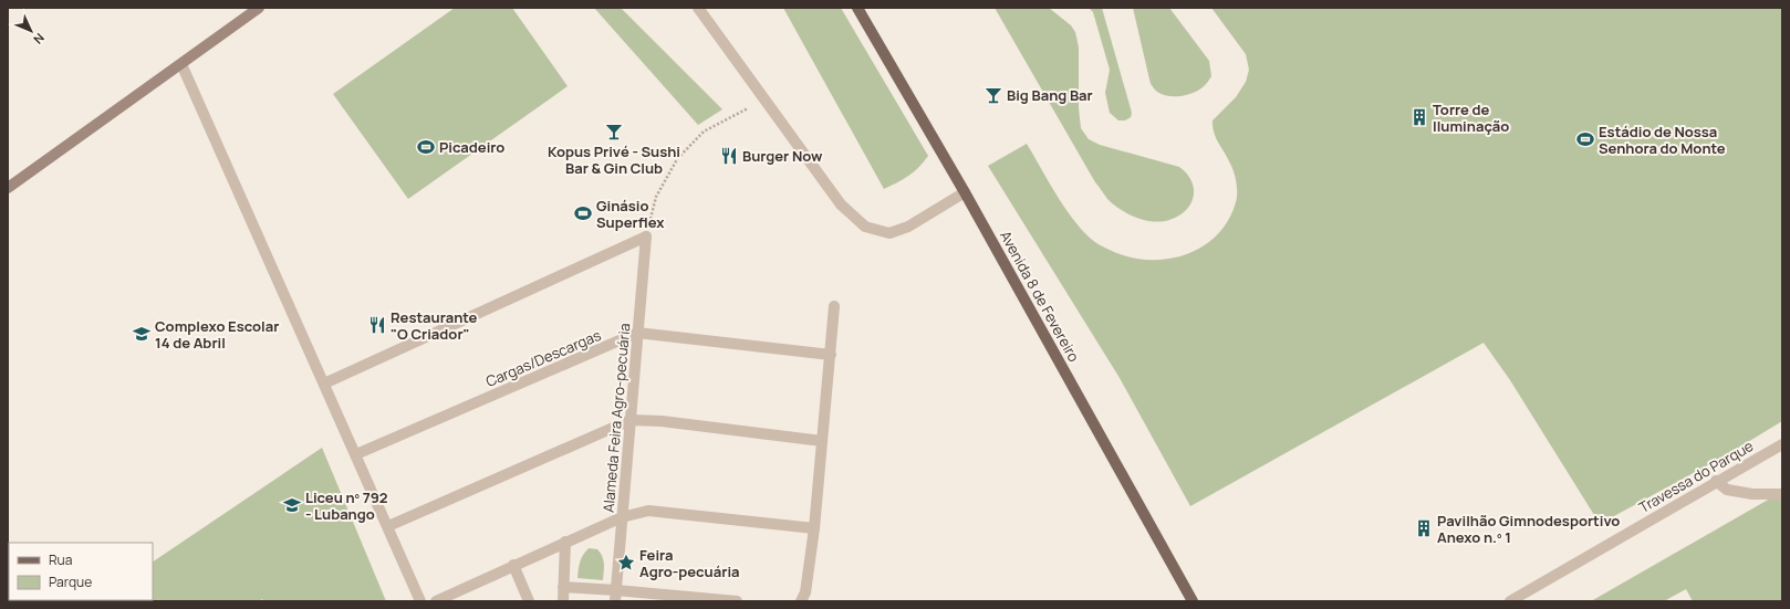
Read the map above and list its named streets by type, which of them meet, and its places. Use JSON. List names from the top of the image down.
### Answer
{
  "streets": {
    "main road": ["Avenida 8 de Fevereiro"],
    "street": ["Cargas/Descargas", "Alameda Feira Agro-pecuária", "Travessa do Parque"]
  },
  "crossings": [
    ["Cargas/Descargas", "Alameda Feira Agro-pecuária"]
  ],
  "places": {
    "bar": ["Big Bang Bar", "Kopus Privé - Sushi Bar & Gin Club"],
    "building": ["Torre de Iluminação", "Pavilhão Gimnodesportivo Anexo n.º 1"],
    "sports": ["Estádio de Nossa Senhora do Monte", "Picadeiro", "Ginásio Superflex"],
    "restaurant": ["Burger Now", "Restaurante \"O Criador\""],
    "school or university": ["Complexo Escolar 14 de Abril", "Liceu nº 792 - Lubango"],
    "place": ["Feira Agro-pecuária"]
  },
  "legend": ["Rua", "Parque"],
  "north": "bottom right"
}
